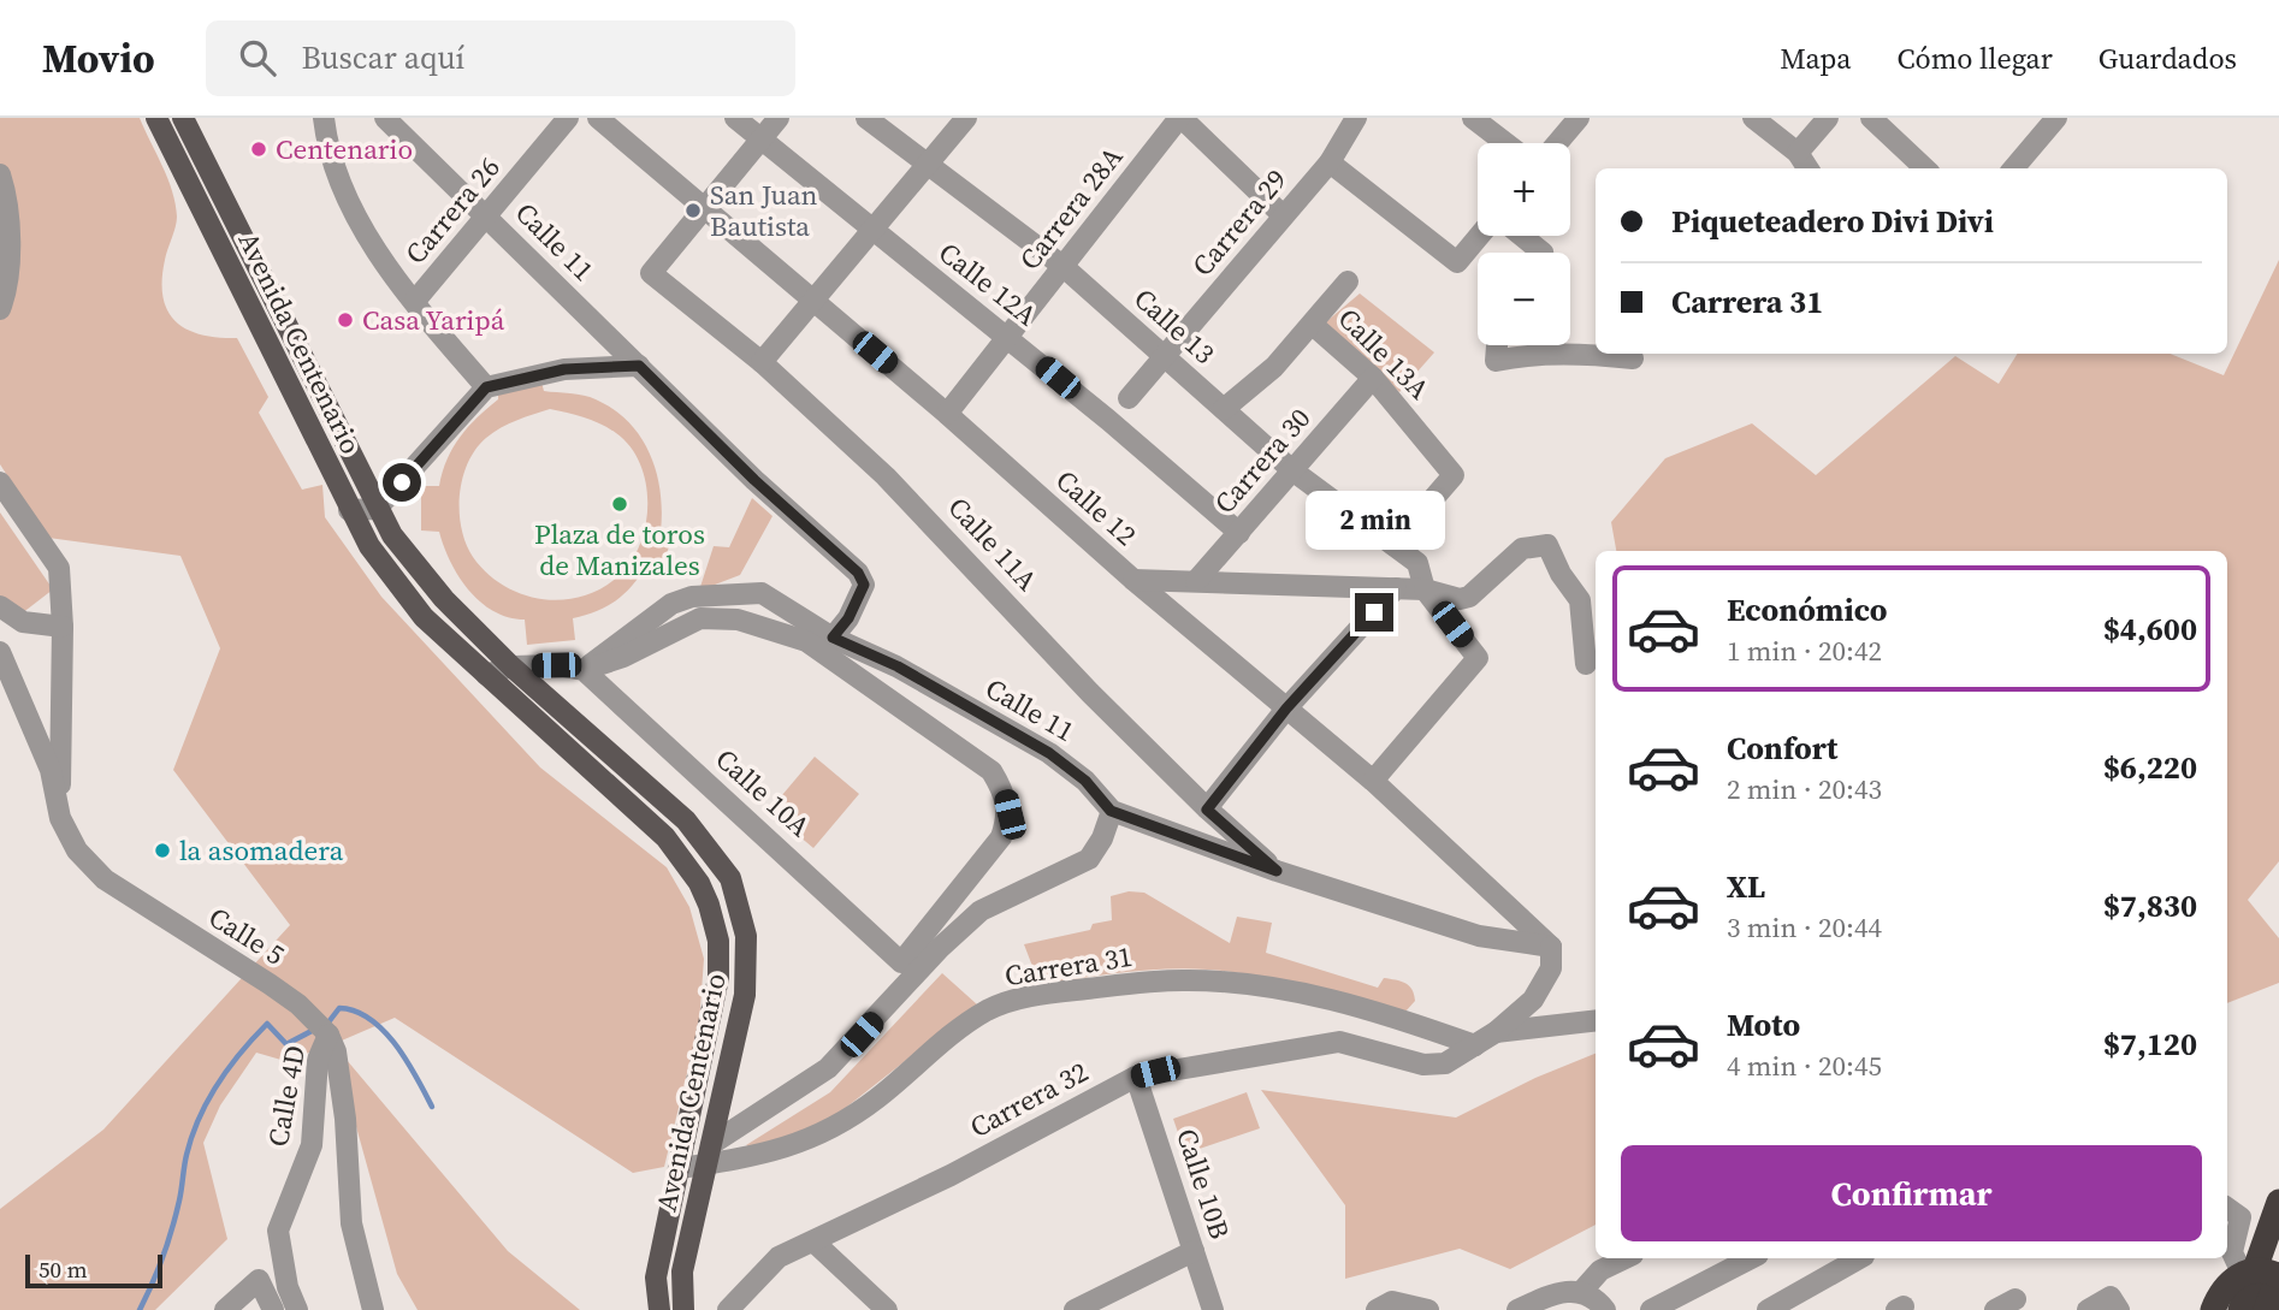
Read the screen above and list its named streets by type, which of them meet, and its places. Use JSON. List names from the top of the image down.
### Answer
{
  "streets": {
    "main road": ["Avenida Centenario"],
    "street": [
      "Carrera 28A",
      "Carrera 26",
      "Carrera 29",
      "Calle 11",
      "Calle 12A",
      "Calle 13",
      "Calle 13A",
      "Carrera 30",
      "Calle 12",
      "Calle 11A",
      "Calle 10A",
      "Calle 5",
      "Carrera 31",
      "Calle 4D",
      "Carrera 32",
      "Calle 10B"
    ]
  },
  "crossings": [
    ["Carrera 28A", "Calle 12A"],
    ["Carrera 28A", "Calle 13"],
    ["Carrera 28A", "Calle 12"],
    ["Carrera 26", "Calle 11"],
    ["Carrera 29", "Calle 13"],
    ["Calle 11", "Calle 12"],
    ["Calle 11", "Calle 11A"],
    ["Calle 11", "Calle 10A"],
    ["Calle 12A", "Carrera 30"],
    ["Calle 13", "Calle 13A"],
    ["Calle 13", "Carrera 30"],
    ["Avenida Centenario", "Carrera 31"],
    ["Calle 13A", "Carrera 30"],
    ["Calle 12", "Calle 11A"],
    ["Calle 5", "Calle 4D"],
    ["Carrera 31", "Carrera 32"],
    ["Carrera 32", "Calle 10B"]
  ],
  "places": [
    "Centenario",
    "San Juan Bautista",
    "Casa Yaripá",
    "Plaza de toros de Manizales",
    "la asomadera"
  ],
  "scale_bar": "50 m",
  "page": {
    "header": "Movio",
    "search": "Buscar aquí",
    "nav": ["Mapa", "Cómo llegar", "Guardados"],
    "map_buttons": ["+", "−"],
    "banner": ["Piqueteadero Divi Divi", "Carrera 31"],
    "bubble": "2 min",
    "list": [
      {
        "name": "Económico",
        "note": "1 min · 20:42",
        "value": "$4,600"
      },
      {
        "name": "Confort",
        "note": "2 min · 20:43",
        "value": "$6,220"
      },
      {
        "name": "XL",
        "note": "3 min · 20:44",
        "value": "$7,830"
      },
      {
        "name": "Moto",
        "note": "4 min · 20:45",
        "value": "$7,120"
      }
    ],
    "buttons": "Confirmar",
    "scale": "50 m"
  }
}
